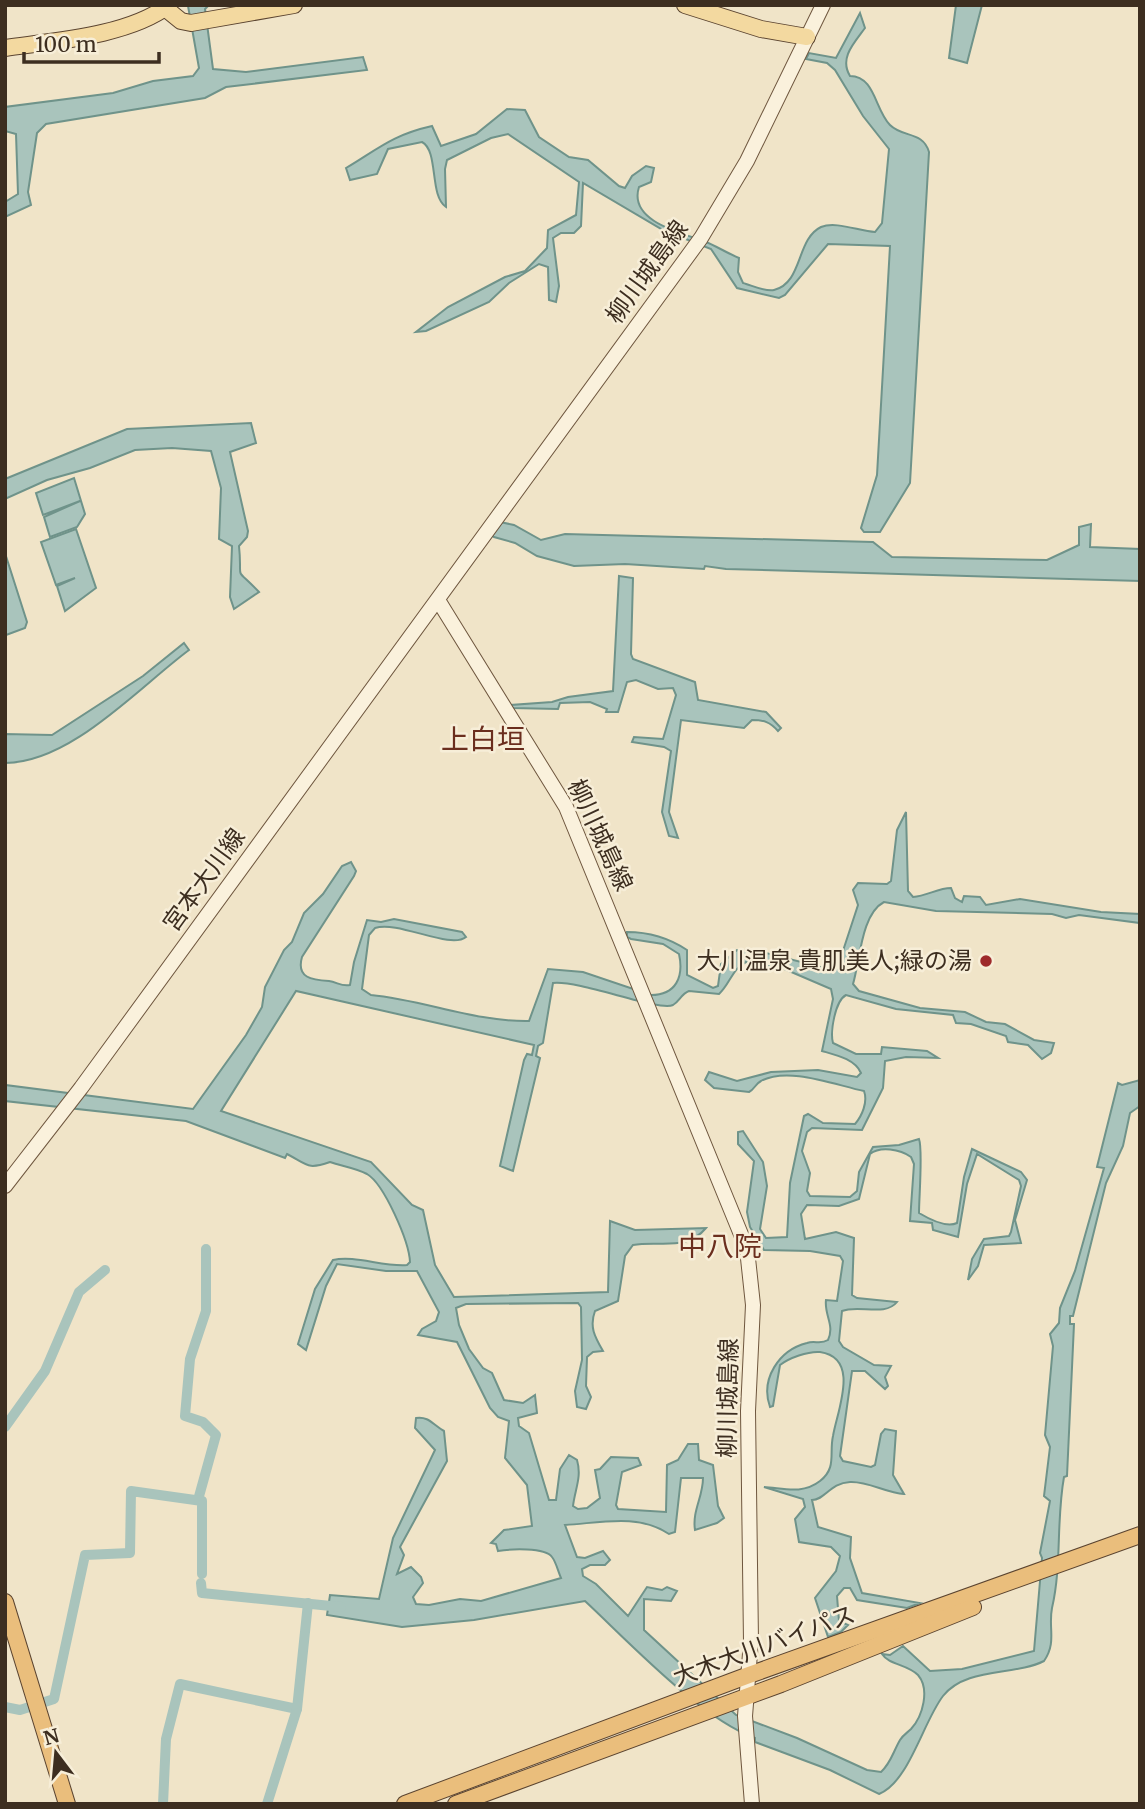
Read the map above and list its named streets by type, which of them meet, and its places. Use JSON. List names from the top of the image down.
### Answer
{
  "streets": {
    "highway": ["大木大川バイパス"],
    "main road": ["柳川城島線", "宮本大川線"]
  },
  "crossings": [
    ["柳川城島線", "宮本大川線"],
    ["柳川城島線", "大木大川バイパス"]
  ],
  "districts": ["上白垣", "中八院"],
  "places": ["大川温泉 貴肌美人;緑の湯"],
  "scale_bar": "100 m",
  "north": "top"
}
